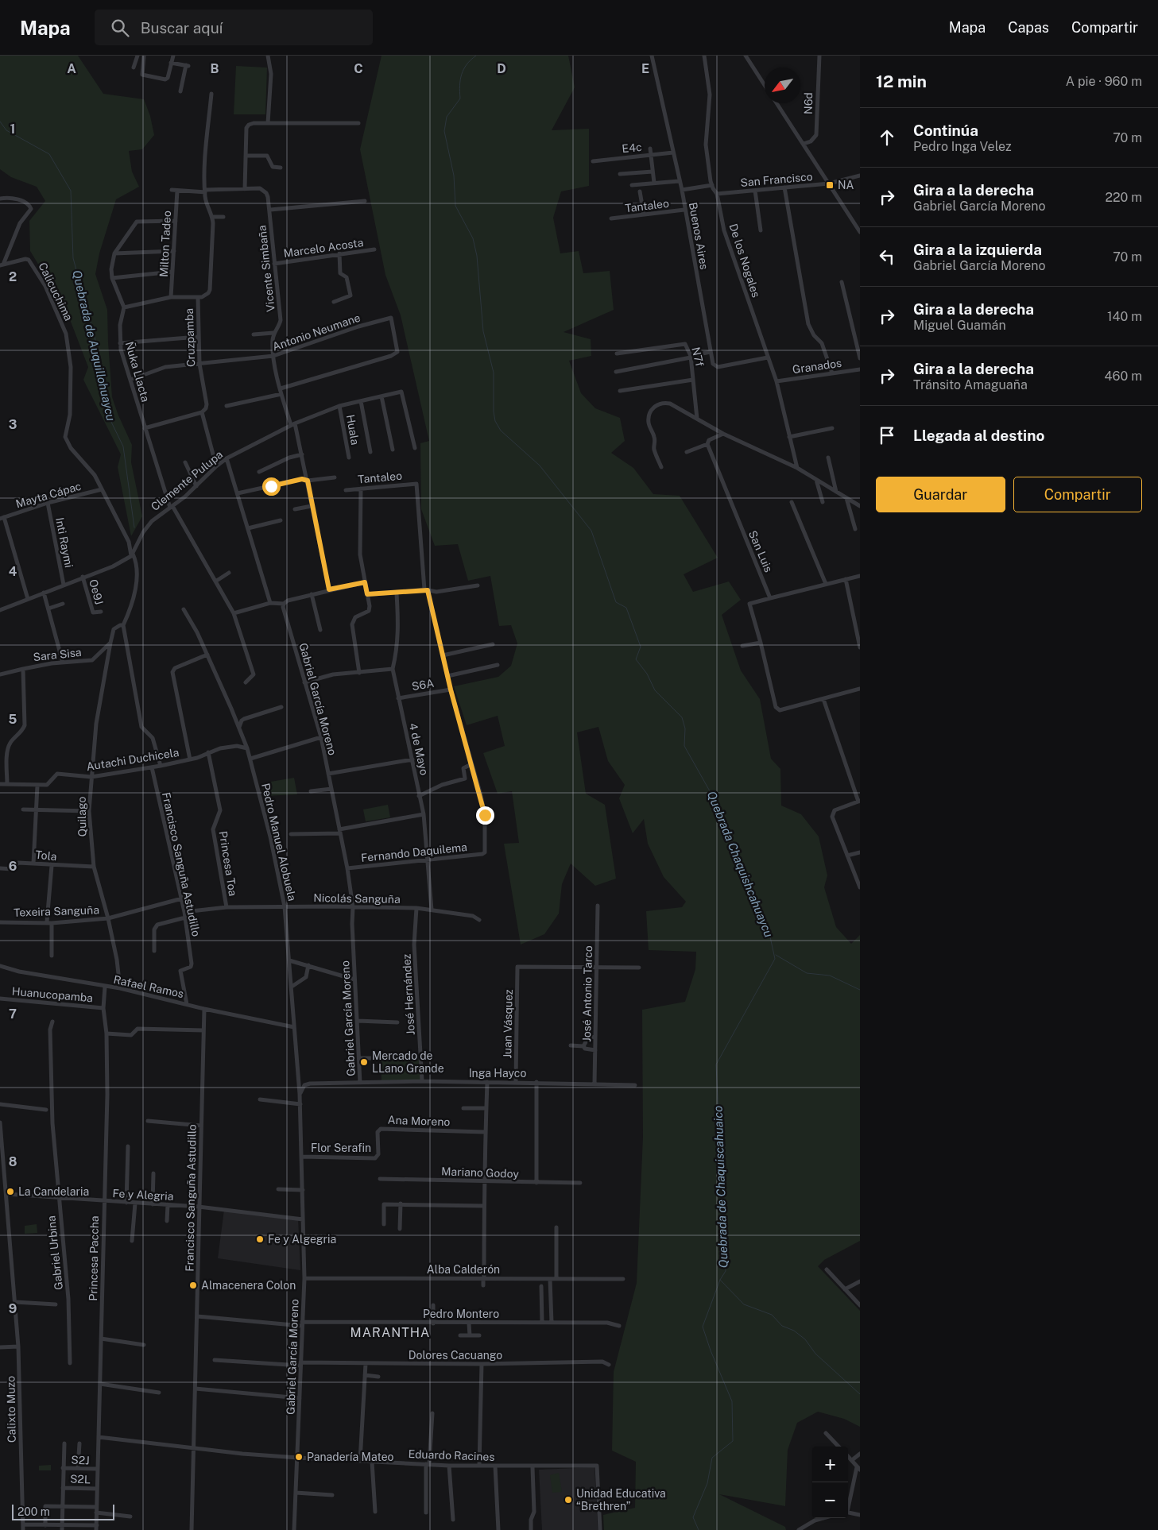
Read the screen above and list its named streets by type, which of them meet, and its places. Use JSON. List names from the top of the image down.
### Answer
{
  "streets": {
    "street": [
      "N6d",
      "E4c",
      "San Francisco",
      "Tantaleo",
      "Buenos Aires",
      "Milton Tadeo",
      "Marcelo Acosta",
      "De los Nogales",
      "Vicente Simbaña",
      "Calicuchima",
      "Antonio Neumane",
      "Cruzpamba",
      "N7f",
      "Granados",
      "Ñuka Llacta",
      "Huala",
      "Clemente Pulupa",
      "Mayta Cápac",
      "Inti Raymi",
      "San Luis",
      "Oe9J",
      "Sara Sisa",
      "S6A",
      "Gabriel García Moreno",
      "4 de Mayo",
      "Autachi Duchicela",
      "Quilago",
      "Pedro Manuel Alobuela",
      "Fernando Daquilema",
      "Tola",
      "Princesa Toa",
      "Francisco Sanguña Astudillo",
      "Nicolás Sanguña",
      "Texeira Sanguña",
      "Rafael Ramos",
      "José Antonio Tarco",
      "Huanucopamba",
      "José Hernández",
      "Juan Vásquez",
      "Inga Hayco",
      "Ana Moreno",
      "Flor Serafin",
      "Mariano Godoy",
      "Fe y Alegria",
      "Gabriel Urbina",
      "Princesa Paccha",
      "Alba Calderón",
      "Pedro Montero",
      "Dolores Cacuango",
      "Calixto Muzo",
      "Eduardo Racines",
      "S2J",
      "S2L"
    ]
  },
  "crossings": [
    ["E4c", "Buenos Aires"],
    ["San Francisco", "De los Nogales"],
    ["Tantaleo", "Buenos Aires"],
    ["Buenos Aires", "De los Nogales"],
    ["Milton Tadeo", "Vicente Simbaña"],
    ["Marcelo Acosta", "Vicente Simbaña"],
    ["De los Nogales", "Granados"],
    ["Vicente Simbaña", "Antonio Neumane"],
    ["Vicente Simbaña", "Cruzpamba"],
    ["Vicente Simbaña", "Clemente Pulupa"],
    ["Calicuchima", "Clemente Pulupa"],
    ["Calicuchima", "Mayta Cápac"],
    ["Calicuchima", "Sara Sisa"],
    ["Antonio Neumane", "Cruzpamba"],
    ["Antonio Neumane", "Ñuka Llacta"],
    ["Cruzpamba", "Clemente Pulupa"],
    ["Ñuka Llacta", "Clemente Pulupa"],
    ["Huala", "Clemente Pulupa"],
    ["Mayta Cápac", "Inti Raymi"],
    ["Sara Sisa", "Quilago"],
    ["S6A", "4 de Mayo"],
    ["Gabriel García Moreno", "Pedro Manuel Alobuela"],
    ["Gabriel García Moreno", "Fernando Daquilema"],
    ["Gabriel García Moreno", "Nicolás Sanguña"],
    ["Gabriel García Moreno", "Inga Hayco"],
    ["Gabriel García Moreno", "Flor Serafin"],
    ["Gabriel García Moreno", "Fe y Alegria"],
    ["Gabriel García Moreno", "Alba Calderón"],
    ["Gabriel García Moreno", "Pedro Montero"],
    ["Gabriel García Moreno", "Dolores Cacuango"],
    ["Gabriel García Moreno", "Eduardo Racines"],
    ["4 de Mayo", "Fernando Daquilema"],
    ["4 de Mayo", "Nicolás Sanguña"],
    ["Autachi Duchicela", "Quilago"],
    ["Autachi Duchicela", "Pedro Manuel Alobuela"],
    ["Autachi Duchicela", "Princesa Toa"],
    ["Autachi Duchicela", "Francisco Sanguña Astudillo"],
    ["Quilago", "Tola"],
    ["Quilago", "Texeira Sanguña"],
    ["Quilago", "Rafael Ramos"],
    ["Pedro Manuel Alobuela", "Nicolás Sanguña"],
    ["Pedro Manuel Alobuela", "Rafael Ramos"],
    ["Princesa Toa", "Nicolás Sanguña"],
    ["Francisco Sanguña Astudillo", "Nicolás Sanguña"],
    ["Francisco Sanguña Astudillo", "Texeira Sanguña"],
    ["Francisco Sanguña Astudillo", "Rafael Ramos"],
    ["Francisco Sanguña Astudillo", "Fe y Alegria"],
    ["Francisco Sanguña Astudillo", "Pedro Montero"],
    ["Francisco Sanguña Astudillo", "Eduardo Racines"],
    ["Nicolás Sanguña", "José Hernández"],
    ["Rafael Ramos", "Princesa Paccha"],
    ["José Antonio Tarco", "Juan Vásquez"],
    ["José Antonio Tarco", "Inga Hayco"],
    ["Huanucopamba", "Princesa Paccha"],
    ["José Hernández", "Inga Hayco"],
    ["Juan Vásquez", "Inga Hayco"],
    ["Ana Moreno", "Flor Serafin"],
    ["Fe y Alegria", "Gabriel Urbina"],
    ["Fe y Alegria", "Princesa Paccha"],
    ["Fe y Alegria", "Calixto Muzo"],
    ["Princesa Paccha", "Eduardo Racines"],
    ["Princesa Paccha", "S2J"],
    ["Princesa Paccha", "S2L"]
  ],
  "districts": ["MARANTHA"],
  "water": ["Quebrada de Auquillohuaycu", "Quebrada Chaquishcahuaycu", "Quebrada de Chaquiscahuaico"],
  "places": {
    "transit": ["NA"],
    "other": [
      "Mercado de LLano Grande",
      "La Candelaria",
      "Fe y Algegria",
      "Almacenera Colon",
      "Panadería Mateo",
      "Unidad Educativa “Brethren”"
    ]
  },
  "scale_bar": "200 m",
  "north": "bottom left",
  "page": {
    "header": "Mapa",
    "search": "Buscar aquí",
    "nav": ["Mapa", "Capas", "Compartir"],
    "heading": ["12 min", "A pie · 960 m"],
    "list": [
      ["Continúa", "Pedro Inga Velez", "70 m"],
      ["Gira a la derecha", "Gabriel García Moreno", "220 m"],
      ["Gira a la izquierda", "Gabriel García Moreno", "70 m"],
      ["Gira a la derecha", "Miguel Guamán", "140 m"],
      ["Gira a la derecha", "Tránsito Amaguaña", "460 m"],
      "Llegada al destino"
    ],
    "buttons": ["Guardar", "Compartir"],
    "map_buttons": ["+", "−"],
    "scale": "200 m"
  },
  "grid": {
    "columns": [
      "A",
      "B",
      "C",
      "D",
      "E"
    ],
    "rows": [
      "1",
      "2",
      "3",
      "4",
      "5",
      "6",
      "7",
      "8",
      "9"
    ]
  }
}
